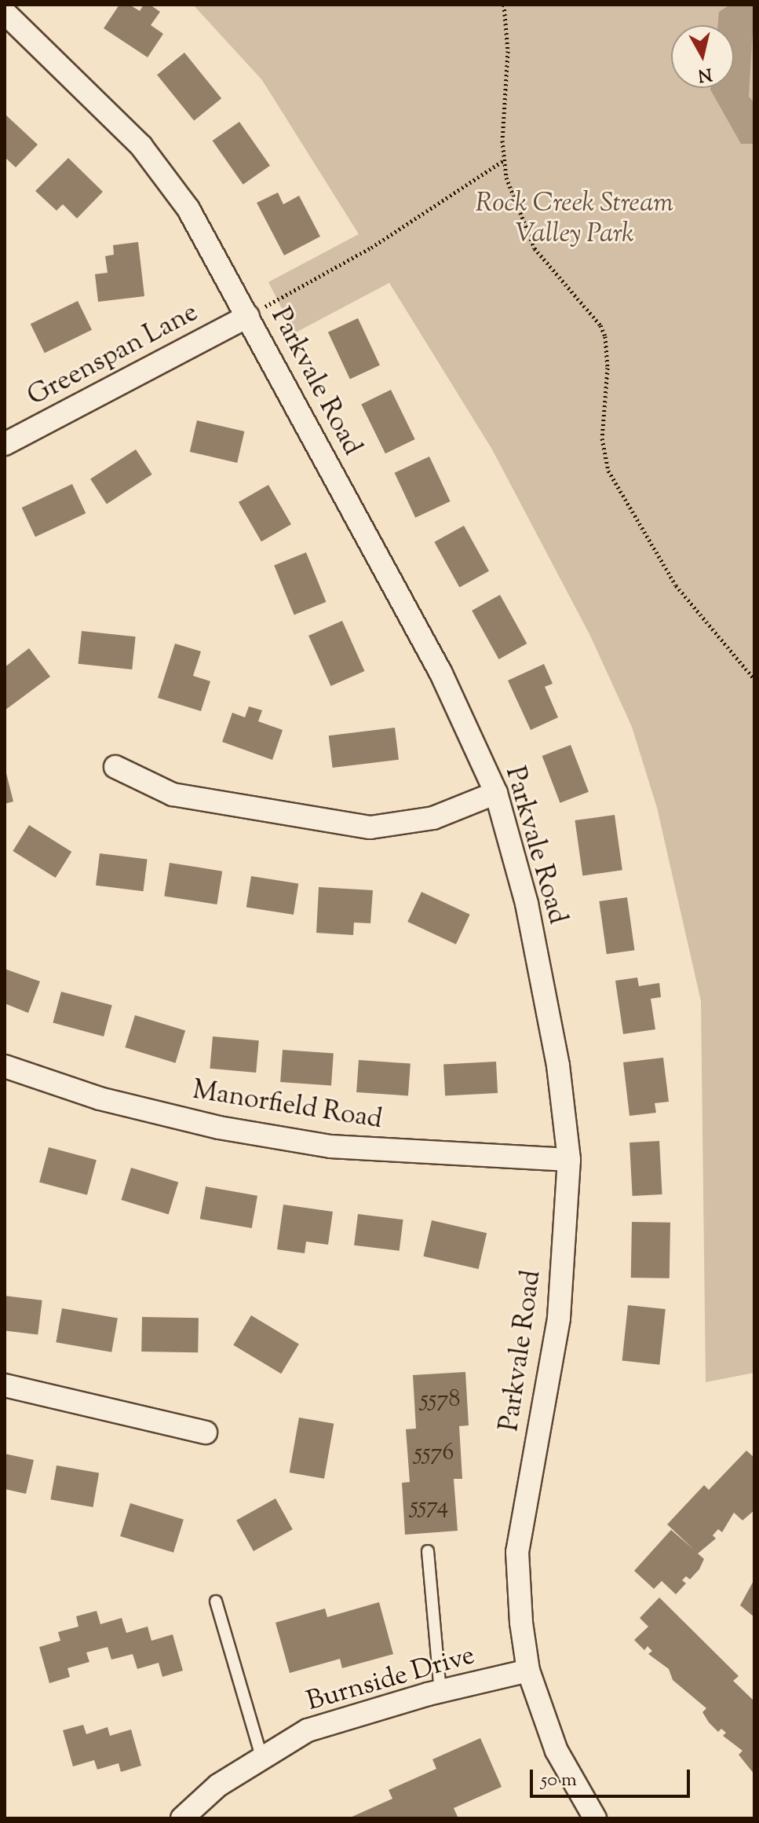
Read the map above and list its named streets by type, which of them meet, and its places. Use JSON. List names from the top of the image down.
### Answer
{
  "streets": {
    "street": [
      "Greenspan Lane",
      "Parkvale Road",
      "Manorfield Road",
      "Burnside Drive"
    ]
  },
  "crossings": [
    ["Greenspan Lane", "Parkvale Road"],
    ["Parkvale Road", "Manorfield Road"],
    ["Parkvale Road", "Burnside Drive"]
  ],
  "parks": ["Rock Creek Stream Valley Park"],
  "house_numbers": ["5578", "5576", "5574"],
  "scale_bar": "50 m",
  "north": "bottom"
}
